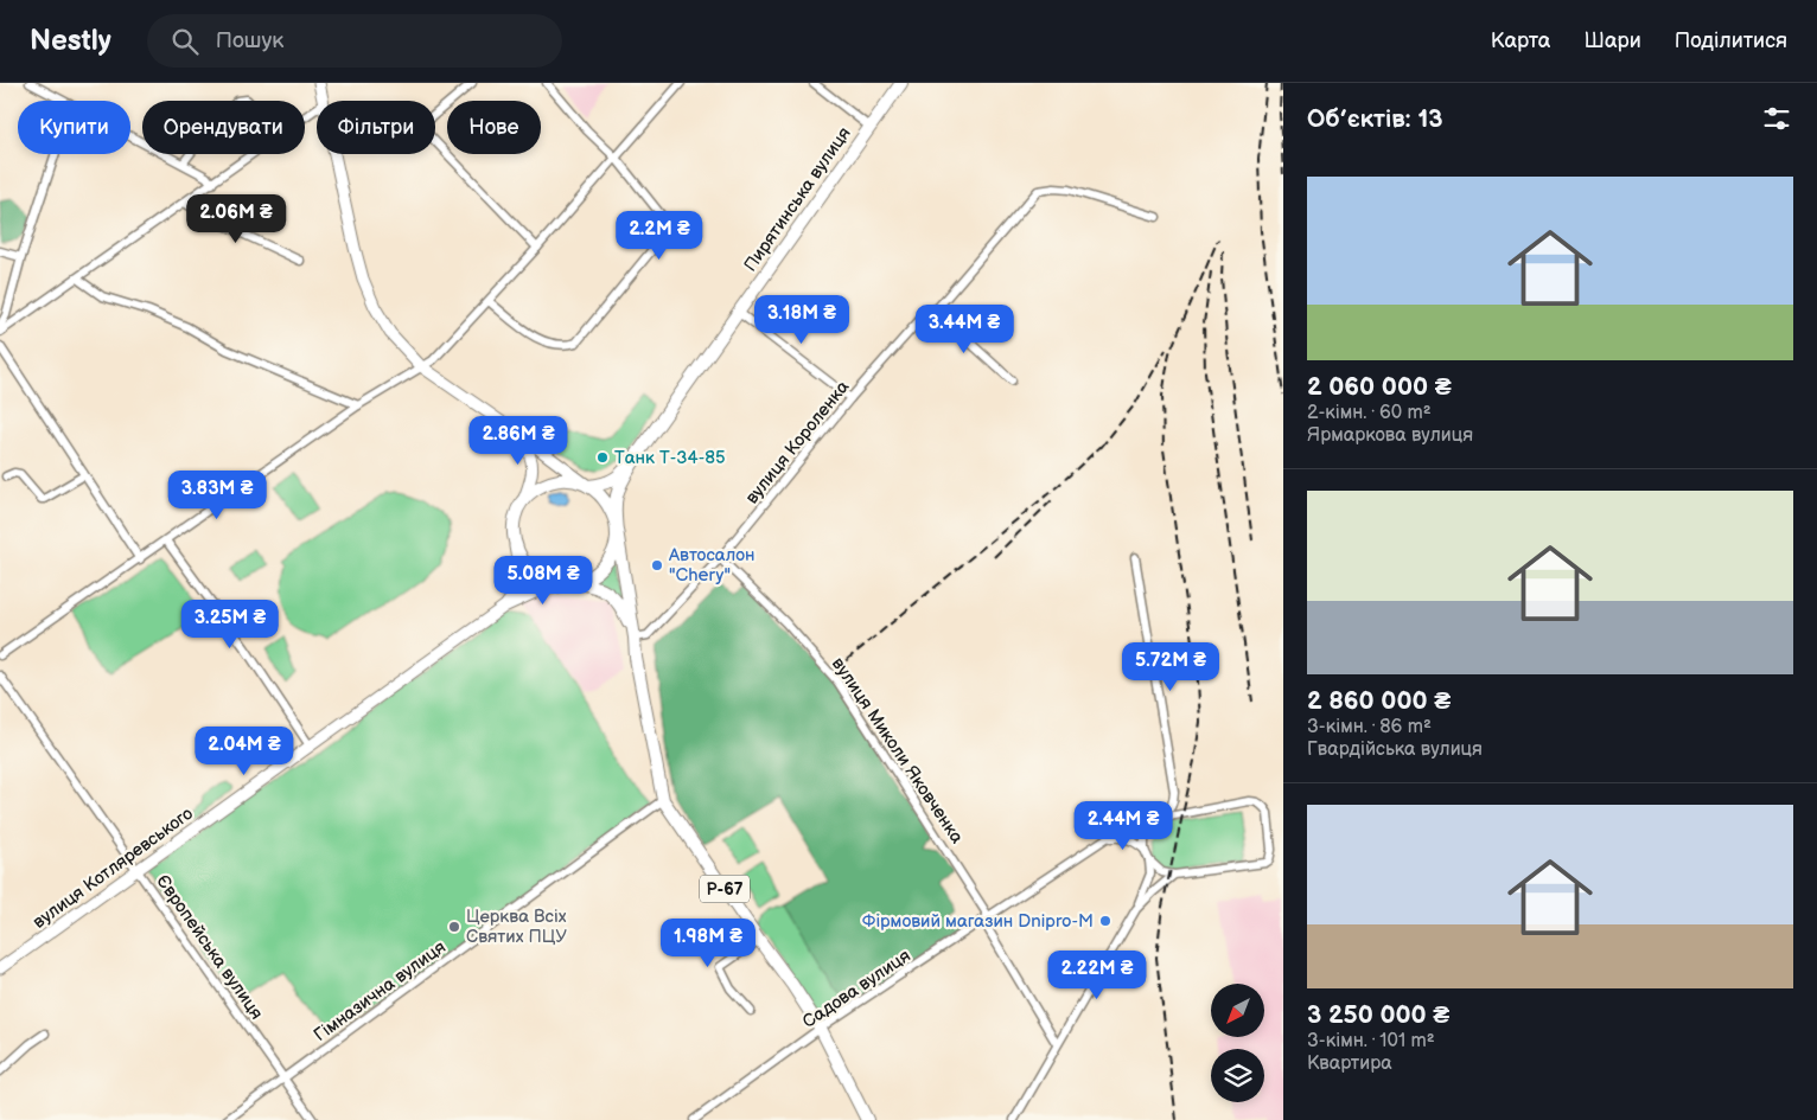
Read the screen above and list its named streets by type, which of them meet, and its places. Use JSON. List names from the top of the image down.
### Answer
{
  "streets": {
    "main road": ["Пирятинська вулиця", "вулиця Котляревського", "Р-67"],
    "street": [
      "вулиця Короленка",
      "вулиця Миколи Яковченка",
      "Європейська вулиця",
      "Садова вулиця",
      "Гімназична вулиця"
    ]
  },
  "crossings": [
    ["Пирятинська вулиця", "Р-67"],
    ["вулиця Короленка", "вулиця Миколи Яковченка"],
    ["вулиця Короленка", "Р-67"],
    ["вулиця Миколи Яковченка", "Садова вулиця"],
    ["вулиця Котляревського", "Європейська вулиця"],
    ["Р-67", "Садова вулиця"],
    ["Р-67", "Гімназична вулиця"],
    ["Європейська вулиця", "Гімназична вулиця"]
  ],
  "places": [
    "Танк Т-34-85",
    "Автосалон \"Chery\"",
    "Фірмовий магазин Dnipro-M",
    "Церква Всіх Святих ПЦУ"
  ],
  "north": "bottom left",
  "page": {
    "header": "Nestly",
    "search": "Пошук",
    "nav": ["Карта", "Шари", "Поділитися"],
    "heading": "Об’єктів: 13",
    "chip": [
      "Купити",
      "Орендувати",
      "Фільтри",
      "Нове"
    ],
    "list": [
      {
        "name": "2 060 000 ₴",
        "note": "2-кімн. · 60 m² · Ярмаркова вулиця"
      },
      {
        "name": "2 860 000 ₴",
        "note": "3-кімн. · 86 m² · Гвардійська вулиця"
      },
      {
        "name": "3 250 000 ₴",
        "note": "3-кімн. · 101 m² · Квартира"
      }
    ],
    "price": [
      "2.06M ₴",
      "2.2M ₴",
      "3.18M ₴",
      "3.44M ₴",
      "2.86M ₴",
      "3.83M ₴",
      "5.08M ₴",
      "3.25M ₴",
      "5.72M ₴",
      "2.04M ₴",
      "2.44M ₴",
      "1.98M ₴",
      "2.22M ₴"
    ]
  }
}
